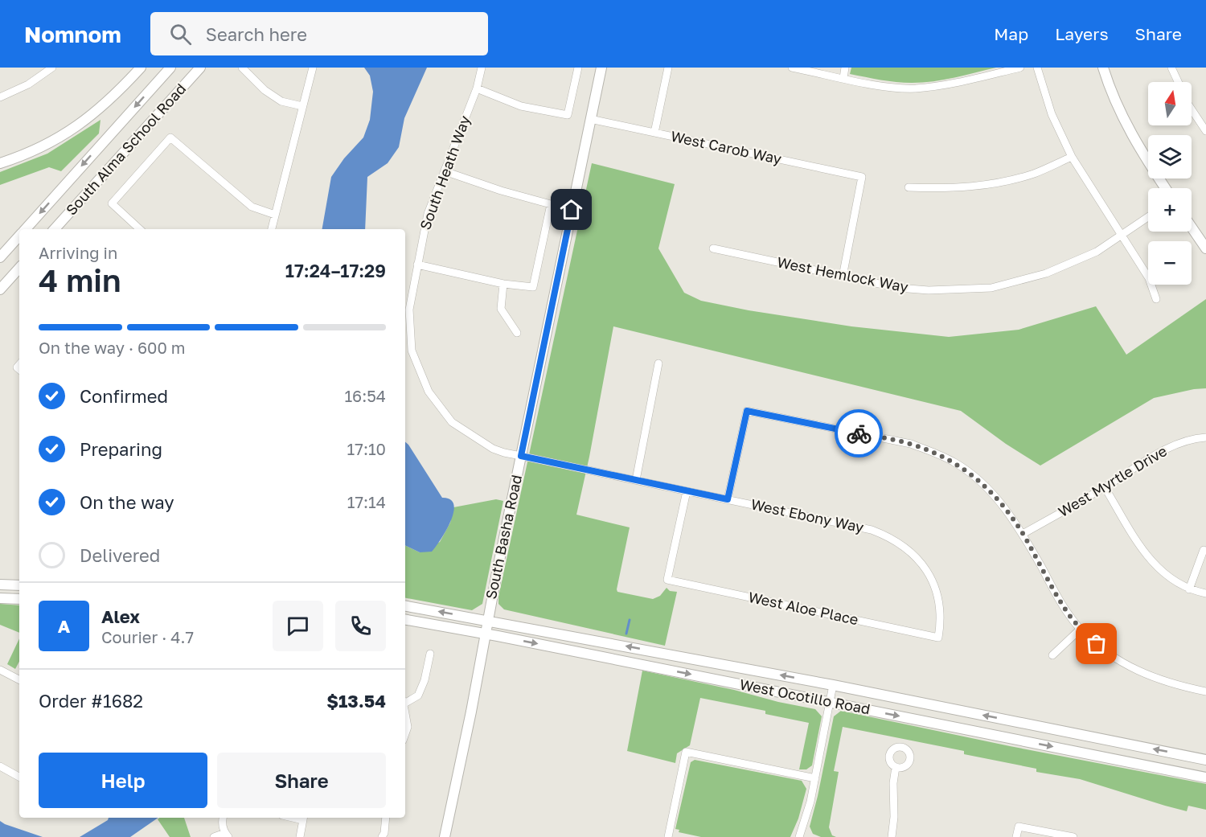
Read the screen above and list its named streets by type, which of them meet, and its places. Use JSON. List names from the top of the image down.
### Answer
{
  "streets": {
    "main road": ["South Alma School Road", "South Basha Road", "West Ocotillo Road"],
    "street": [
      "West Carob Way",
      "South Heath Way",
      "West Hemlock Way",
      "West Myrtle Drive",
      "West Ebony Way",
      "West Aloe Place"
    ]
  },
  "crossings": [
    ["West Carob Way", "West Hemlock Way"],
    ["West Carob Way", "South Basha Road"],
    ["South Heath Way", "West Ebony Way"],
    ["South Heath Way", "South Basha Road"],
    ["West Ebony Way", "South Basha Road"],
    ["West Ebony Way", "West Aloe Place"],
    ["South Basha Road", "West Ocotillo Road"]
  ],
  "north": "top",
  "page": {
    "header": "Nomnom",
    "search": "Search here",
    "nav": ["Map", "Layers", "Share"],
    "map_buttons": ["+", "−"],
    "heading": ["4 min", "Arriving in", "17:24–17:29"],
    "panel": [
      "Alex",
      "Courier · 4.7",
      "Order #1682",
      "$13.54"
    ],
    "bar": "On the way · 600 m",
    "list": [
      ["Confirmed", "16:54"],
      ["Preparing", "17:10"],
      ["On the way", "17:14"],
      "Delivered"
    ],
    "round": "A",
    "buttons": ["Help", "Share"]
  }
}
